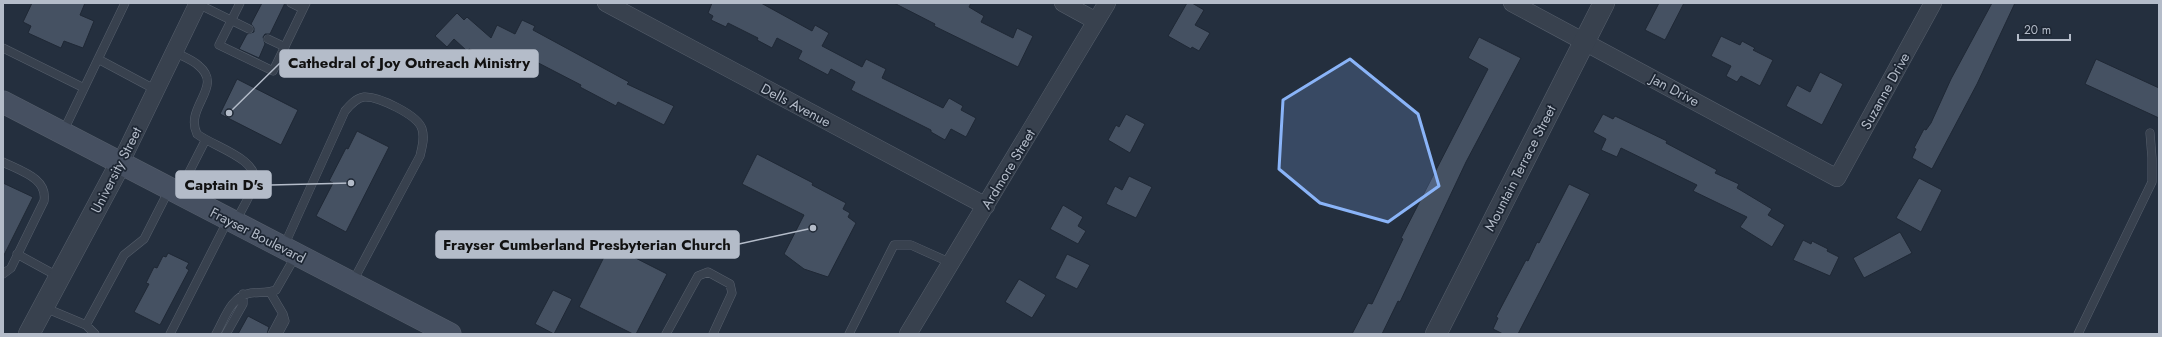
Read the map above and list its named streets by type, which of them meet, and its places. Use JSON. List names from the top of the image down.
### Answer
{
  "streets": {
    "main road": ["Frayser Boulevard"],
    "street": [
      "Jan Drive",
      "Suzanne Drive",
      "Dells Avenue",
      "Mountain Terrace Street",
      "Ardmore Street",
      "University Street"
    ]
  },
  "crossings": [
    ["Jan Drive", "Suzanne Drive"],
    ["Jan Drive", "Mountain Terrace Street"],
    ["Dells Avenue", "Ardmore Street"],
    ["University Street", "Frayser Boulevard"]
  ],
  "places": ["Cathedral of Joy Outreach Ministry", "Captain D's", "Frayser Cumberland Presbyterian Church"],
  "scale_bar": "20 m"
}
